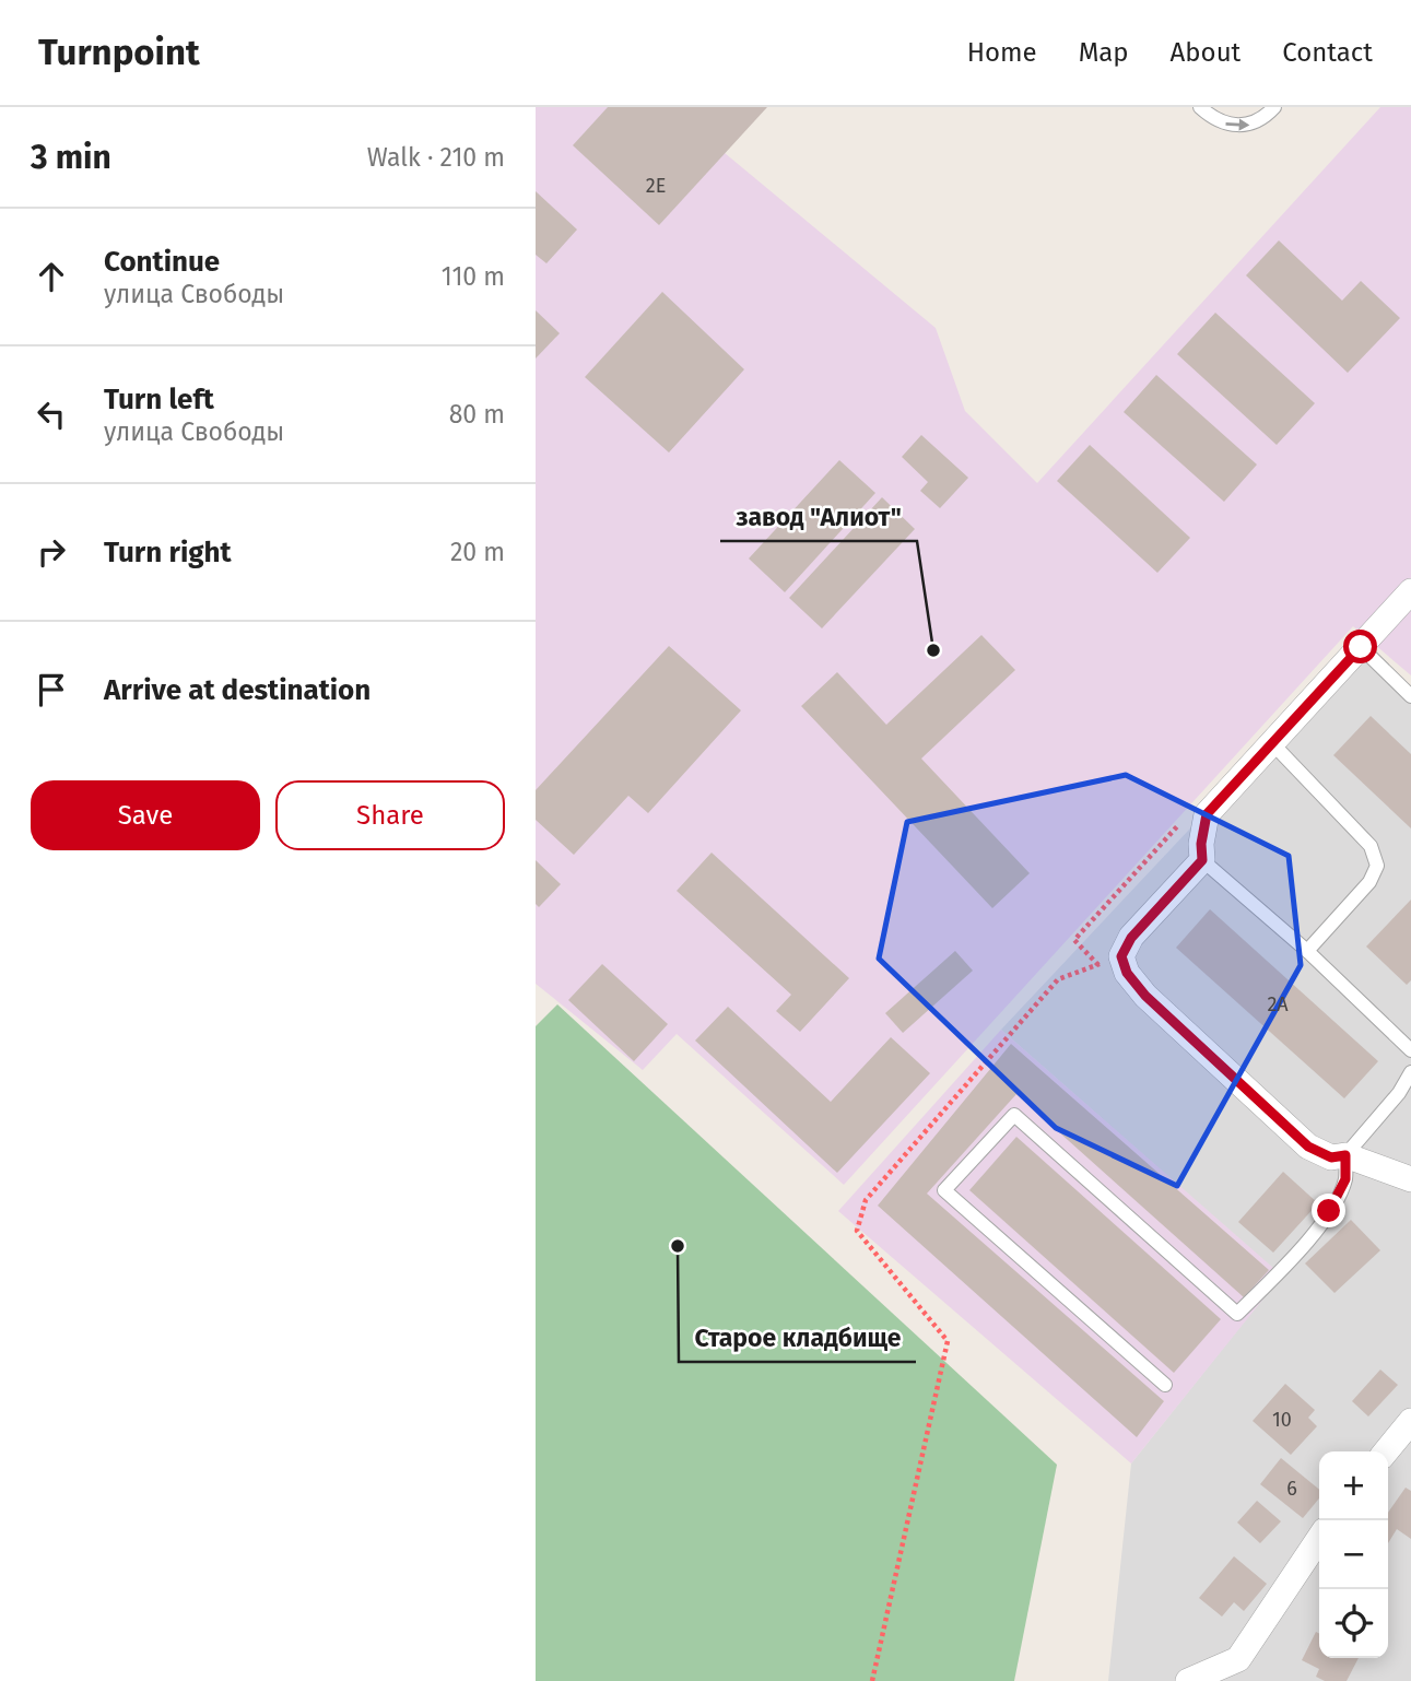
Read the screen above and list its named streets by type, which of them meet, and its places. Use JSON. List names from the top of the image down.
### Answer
{
  "places": ["завод \"Алиот\"", "Старое кладбище"],
  "house_numbers": [
    "2Е",
    "2А",
    "10",
    "6"
  ],
  "page": {
    "header": "Turnpoint",
    "nav": [
      "Home",
      "Map",
      "About",
      "Contact"
    ],
    "heading": ["3 min", "Walk · 210 m"],
    "list": [
      ["Continue", "улица Свободы", "110 m"],
      ["Turn left", "улица Свободы", "80 m"],
      ["Turn right", "20 m"],
      "Arrive at destination"
    ],
    "buttons": ["Save", "Share"],
    "map_buttons": ["+", "−"]
  }
}
